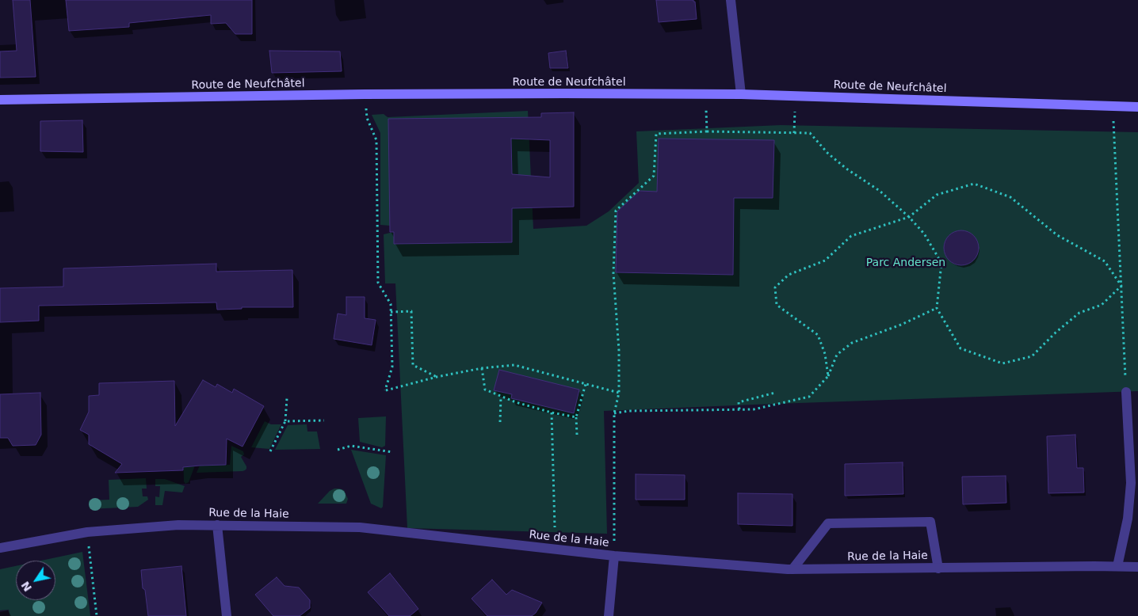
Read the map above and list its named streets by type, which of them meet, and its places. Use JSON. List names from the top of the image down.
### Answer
{
  "streets": {
    "main road": ["Route de Neufchâtel"],
    "street": ["Rue de la Haie"]
  },
  "parks": ["Parc Andersen"],
  "north": "bottom left"
}
